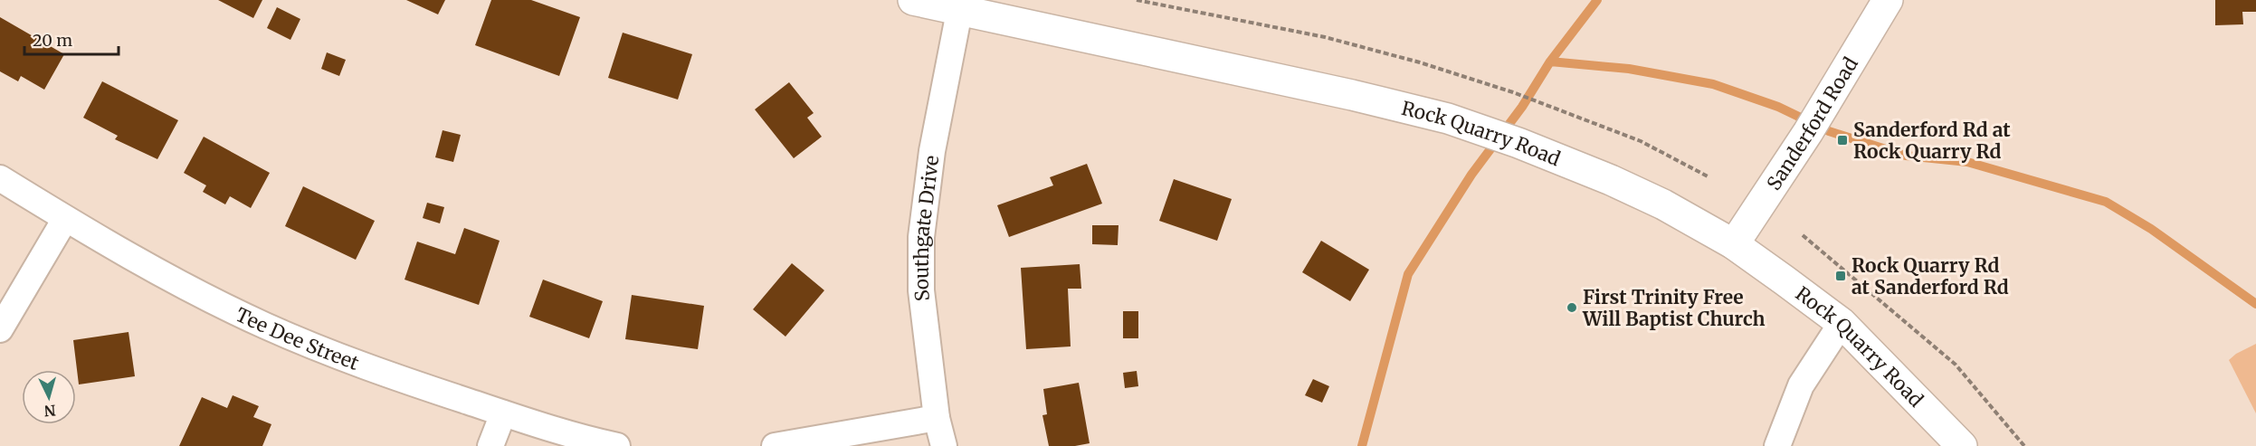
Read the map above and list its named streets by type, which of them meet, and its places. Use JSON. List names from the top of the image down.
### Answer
{
  "streets": {
    "main road": ["Sanderford Road", "Rock Quarry Road"],
    "street": ["Southgate Drive", "Tee Dee Street"]
  },
  "crossings": [
    ["Sanderford Road", "Rock Quarry Road"],
    ["Rock Quarry Road", "Southgate Drive"]
  ],
  "places": {
    "transit": ["Sanderford Rd at Rock Quarry Rd", "Rock Quarry Rd at Sanderford Rd"],
    "other": ["First Trinity Free Will Baptist Church"]
  },
  "scale_bar": "20 m",
  "north": "bottom"
}
